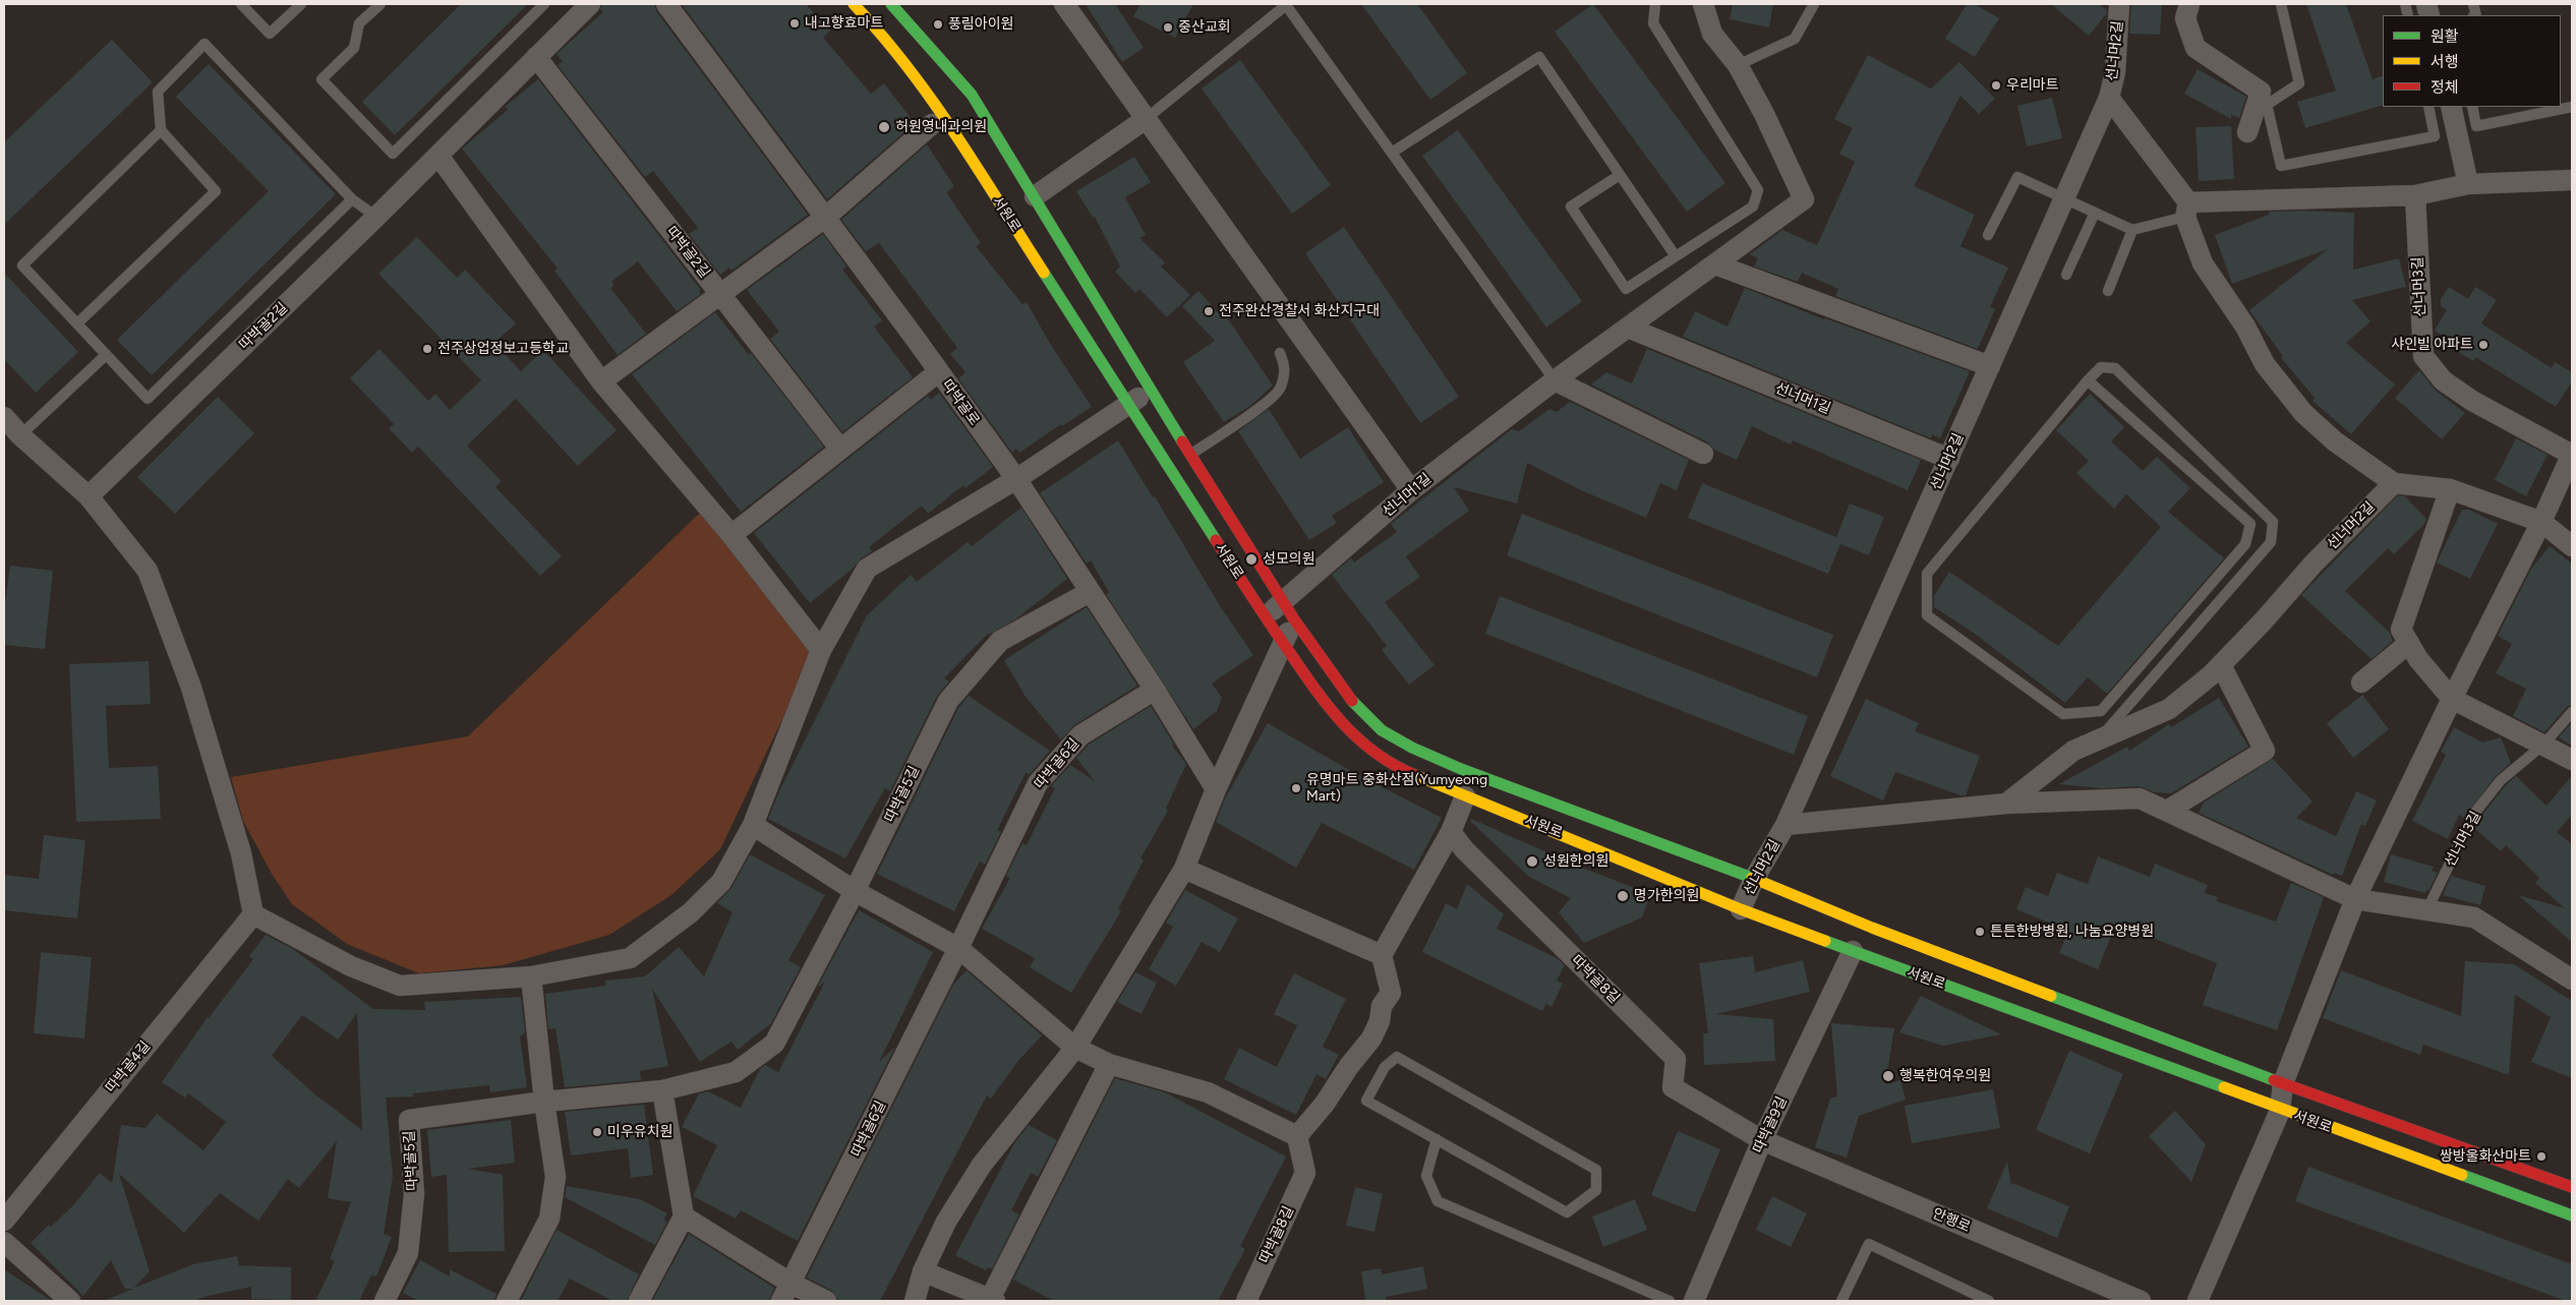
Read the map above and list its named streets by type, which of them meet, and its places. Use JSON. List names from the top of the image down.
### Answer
{
  "streets": {
    "street": [
      "선너머2길",
      "서원로",
      "따박골2길",
      "선너머3길",
      "선너머1길",
      "따박골로",
      "따박골6길",
      "따박골5길",
      "따박골8길",
      "따박골4길",
      "따박골9길",
      "안행로"
    ]
  },
  "crossings": [
    ["선너머2길", "서원로"],
    ["선너머2길", "선너머1길"],
    ["서원로", "선너머3길"],
    ["서원로", "선너머1길"],
    ["서원로", "따박골9길"],
    ["따박골로", "따박골5길"],
    ["따박골8길", "따박골9길"],
    ["따박골8길", "안행로"],
    ["따박골9길", "안행로"]
  ],
  "places": [
    "내고향효마트",
    "풍림아이원",
    "중산교회",
    "우리마트",
    "허원영내과의원",
    "전주완산경찰서 화산지구대",
    "샤인빌 아파트",
    "전주상업정보고등학교",
    "성모의원",
    "유명마트 중화산점(Yumyeong Mart)",
    "성원한의원",
    "명가한의원",
    "튼튼한방병원, 나눔요양병원",
    "행복한여우의원",
    "미우유치원",
    "쌍방울화산마트"
  ],
  "legend": ["원활", "서행", "정체"]
}
